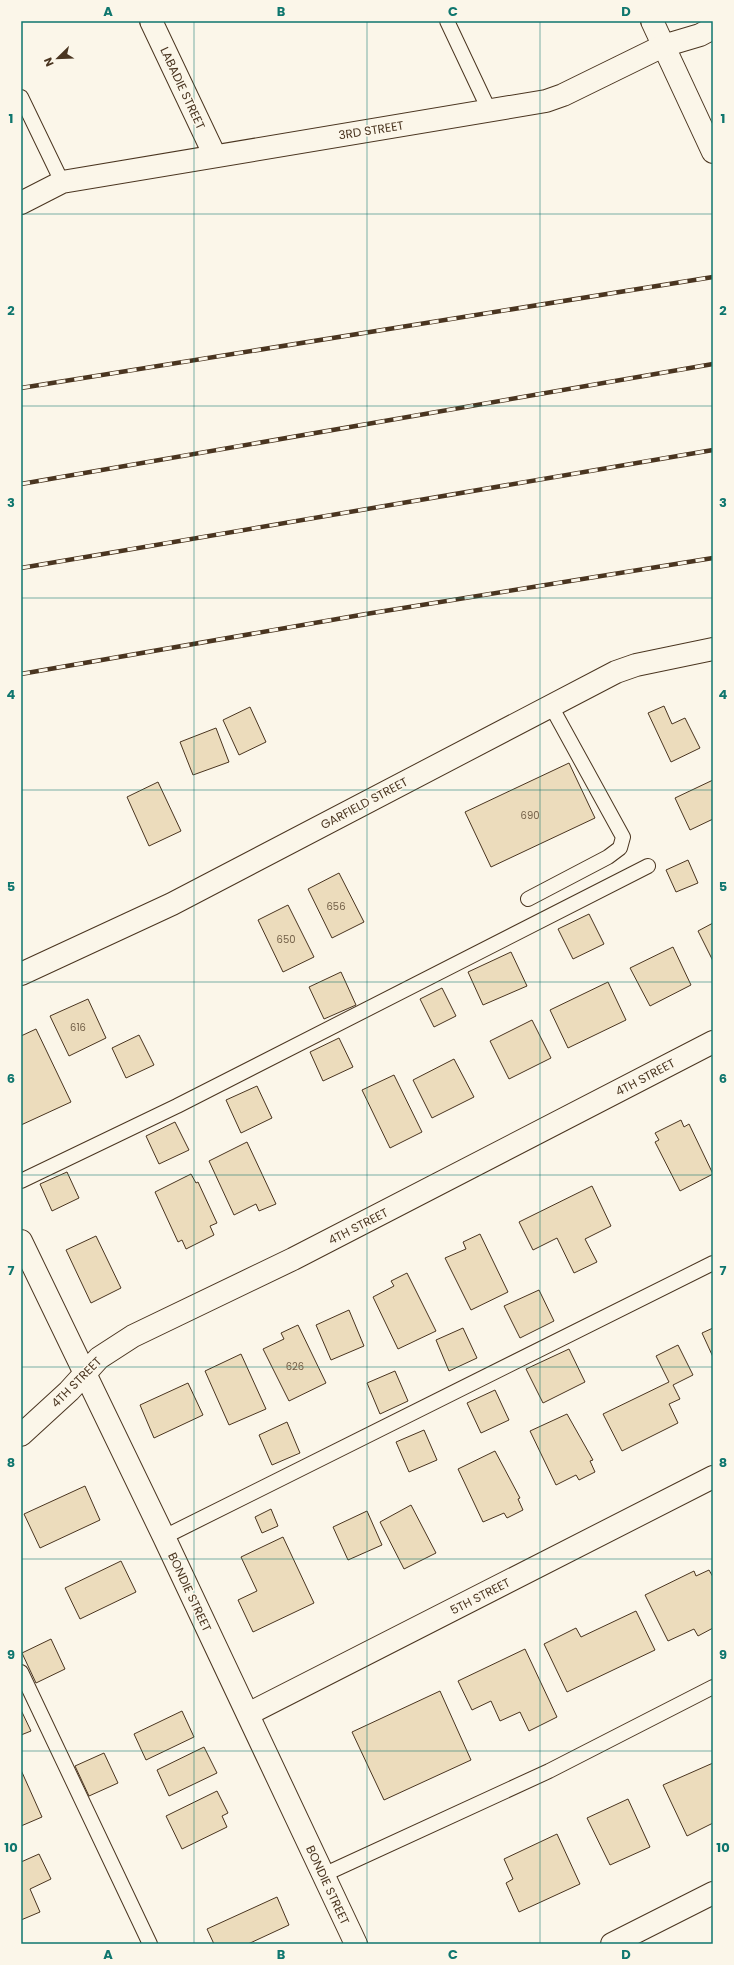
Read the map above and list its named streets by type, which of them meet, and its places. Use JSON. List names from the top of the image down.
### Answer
{
  "streets": {
    "street": [
      "LABADIE STREET",
      "3RD STREET",
      "GARFIELD STREET",
      "4TH STREET",
      "BONDIE STREET",
      "5TH STREET"
    ]
  },
  "crossings": [
    ["LABADIE STREET", "3RD STREET"],
    ["4TH STREET", "BONDIE STREET"],
    ["BONDIE STREET", "5TH STREET"]
  ],
  "house_numbers": [
    "690",
    "656",
    "650",
    "616",
    "626"
  ],
  "north": "bottom left",
  "grid": {
    "columns": [
      "A",
      "B",
      "C",
      "D"
    ],
    "rows": [
      "1",
      "2",
      "3",
      "4",
      "5",
      "6",
      "7",
      "8",
      "9",
      "10"
    ]
  }
}
